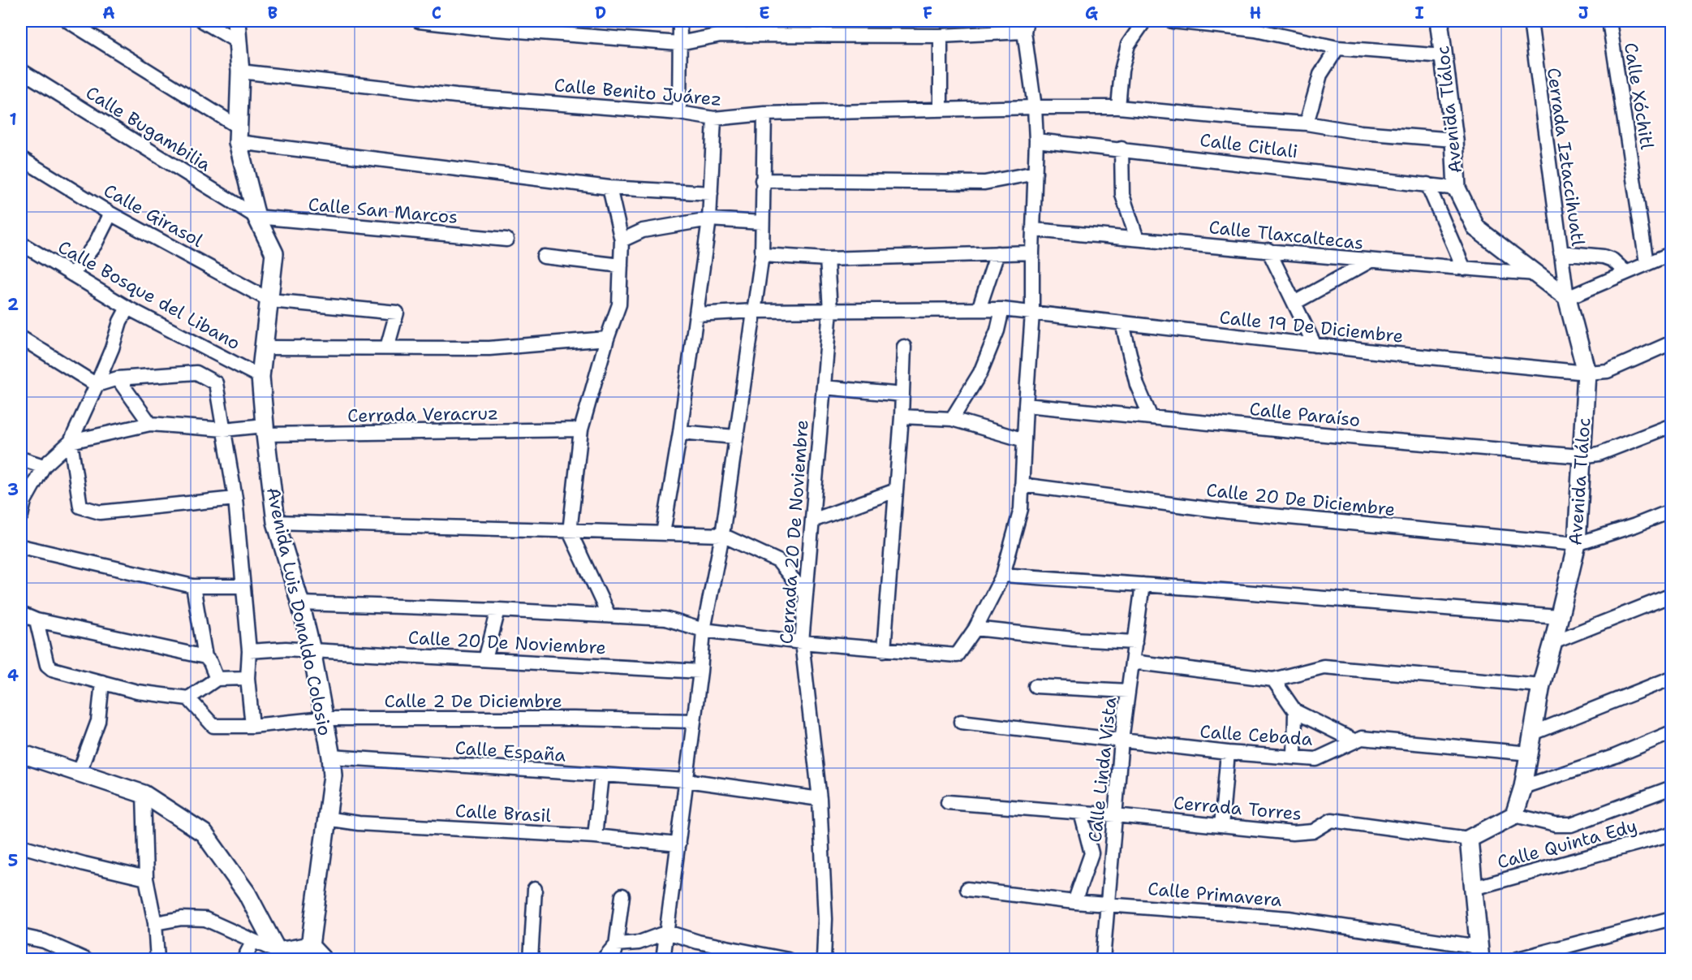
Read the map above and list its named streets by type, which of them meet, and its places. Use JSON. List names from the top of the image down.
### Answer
{
  "streets": {
    "main road": ["Avenida Tláloc", "Avenida Luis Donaldo Colosio"],
    "street": [
      "Calle Benito Juárez",
      "Calle Xóchitl",
      "Calle Bugambilia",
      "Calle Citlali",
      "Cerrada Iztaccihuatl",
      "Calle San Marcos",
      "Calle Girasol",
      "Calle Tlaxcaltecas",
      "Calle Bosque del Libano",
      "Calle 19 De Diciembre",
      "Cerrada Veracruz",
      "Calle Paraíso",
      "Calle 20 De Diciembre",
      "Cerrada 20 De Noviembre",
      "Calle 20 De Noviembre",
      "Calle 2 De Diciembre",
      "Calle Cebada",
      "Calle España",
      "Calle Linda Vista",
      "Cerrada Torres",
      "Calle Brasil",
      "Calle Quinta Edy",
      "Calle Primavera"
    ]
  },
  "crossings": [
    ["Calle Benito Juárez", "Avenida Tláloc"],
    ["Calle Benito Juárez", "Avenida Luis Donaldo Colosio"],
    ["Avenida Tláloc", "Calle Citlali"],
    ["Avenida Tláloc", "Cerrada Iztaccihuatl"],
    ["Avenida Tláloc", "Calle Tlaxcaltecas"],
    ["Avenida Tláloc", "Calle 19 De Diciembre"],
    ["Avenida Tláloc", "Calle Paraíso"],
    ["Avenida Tláloc", "Calle 20 De Diciembre"],
    ["Avenida Tláloc", "Calle Cebada"],
    ["Calle Bugambilia", "Calle San Marcos"],
    ["Calle Bugambilia", "Avenida Luis Donaldo Colosio"],
    ["Calle San Marcos", "Avenida Luis Donaldo Colosio"],
    ["Calle Girasol", "Avenida Luis Donaldo Colosio"],
    ["Calle Bosque del Libano", "Avenida Luis Donaldo Colosio"],
    ["Calle 19 De Diciembre", "Cerrada 20 De Noviembre"],
    ["Cerrada Veracruz", "Avenida Luis Donaldo Colosio"],
    ["Cerrada 20 De Noviembre", "Calle España"],
    ["Avenida Luis Donaldo Colosio", "Calle 20 De Noviembre"],
    ["Avenida Luis Donaldo Colosio", "Calle 2 De Diciembre"],
    ["Avenida Luis Donaldo Colosio", "Calle España"],
    ["Avenida Luis Donaldo Colosio", "Calle Brasil"],
    ["Calle Cebada", "Calle Linda Vista"],
    ["Calle Linda Vista", "Cerrada Torres"],
    ["Calle Linda Vista", "Calle Primavera"]
  ],
  "grid": {
    "columns": [
      "A",
      "B",
      "C",
      "D",
      "E",
      "F",
      "G",
      "H",
      "I",
      "J"
    ],
    "rows": [
      "1",
      "2",
      "3",
      "4",
      "5"
    ]
  }
}
